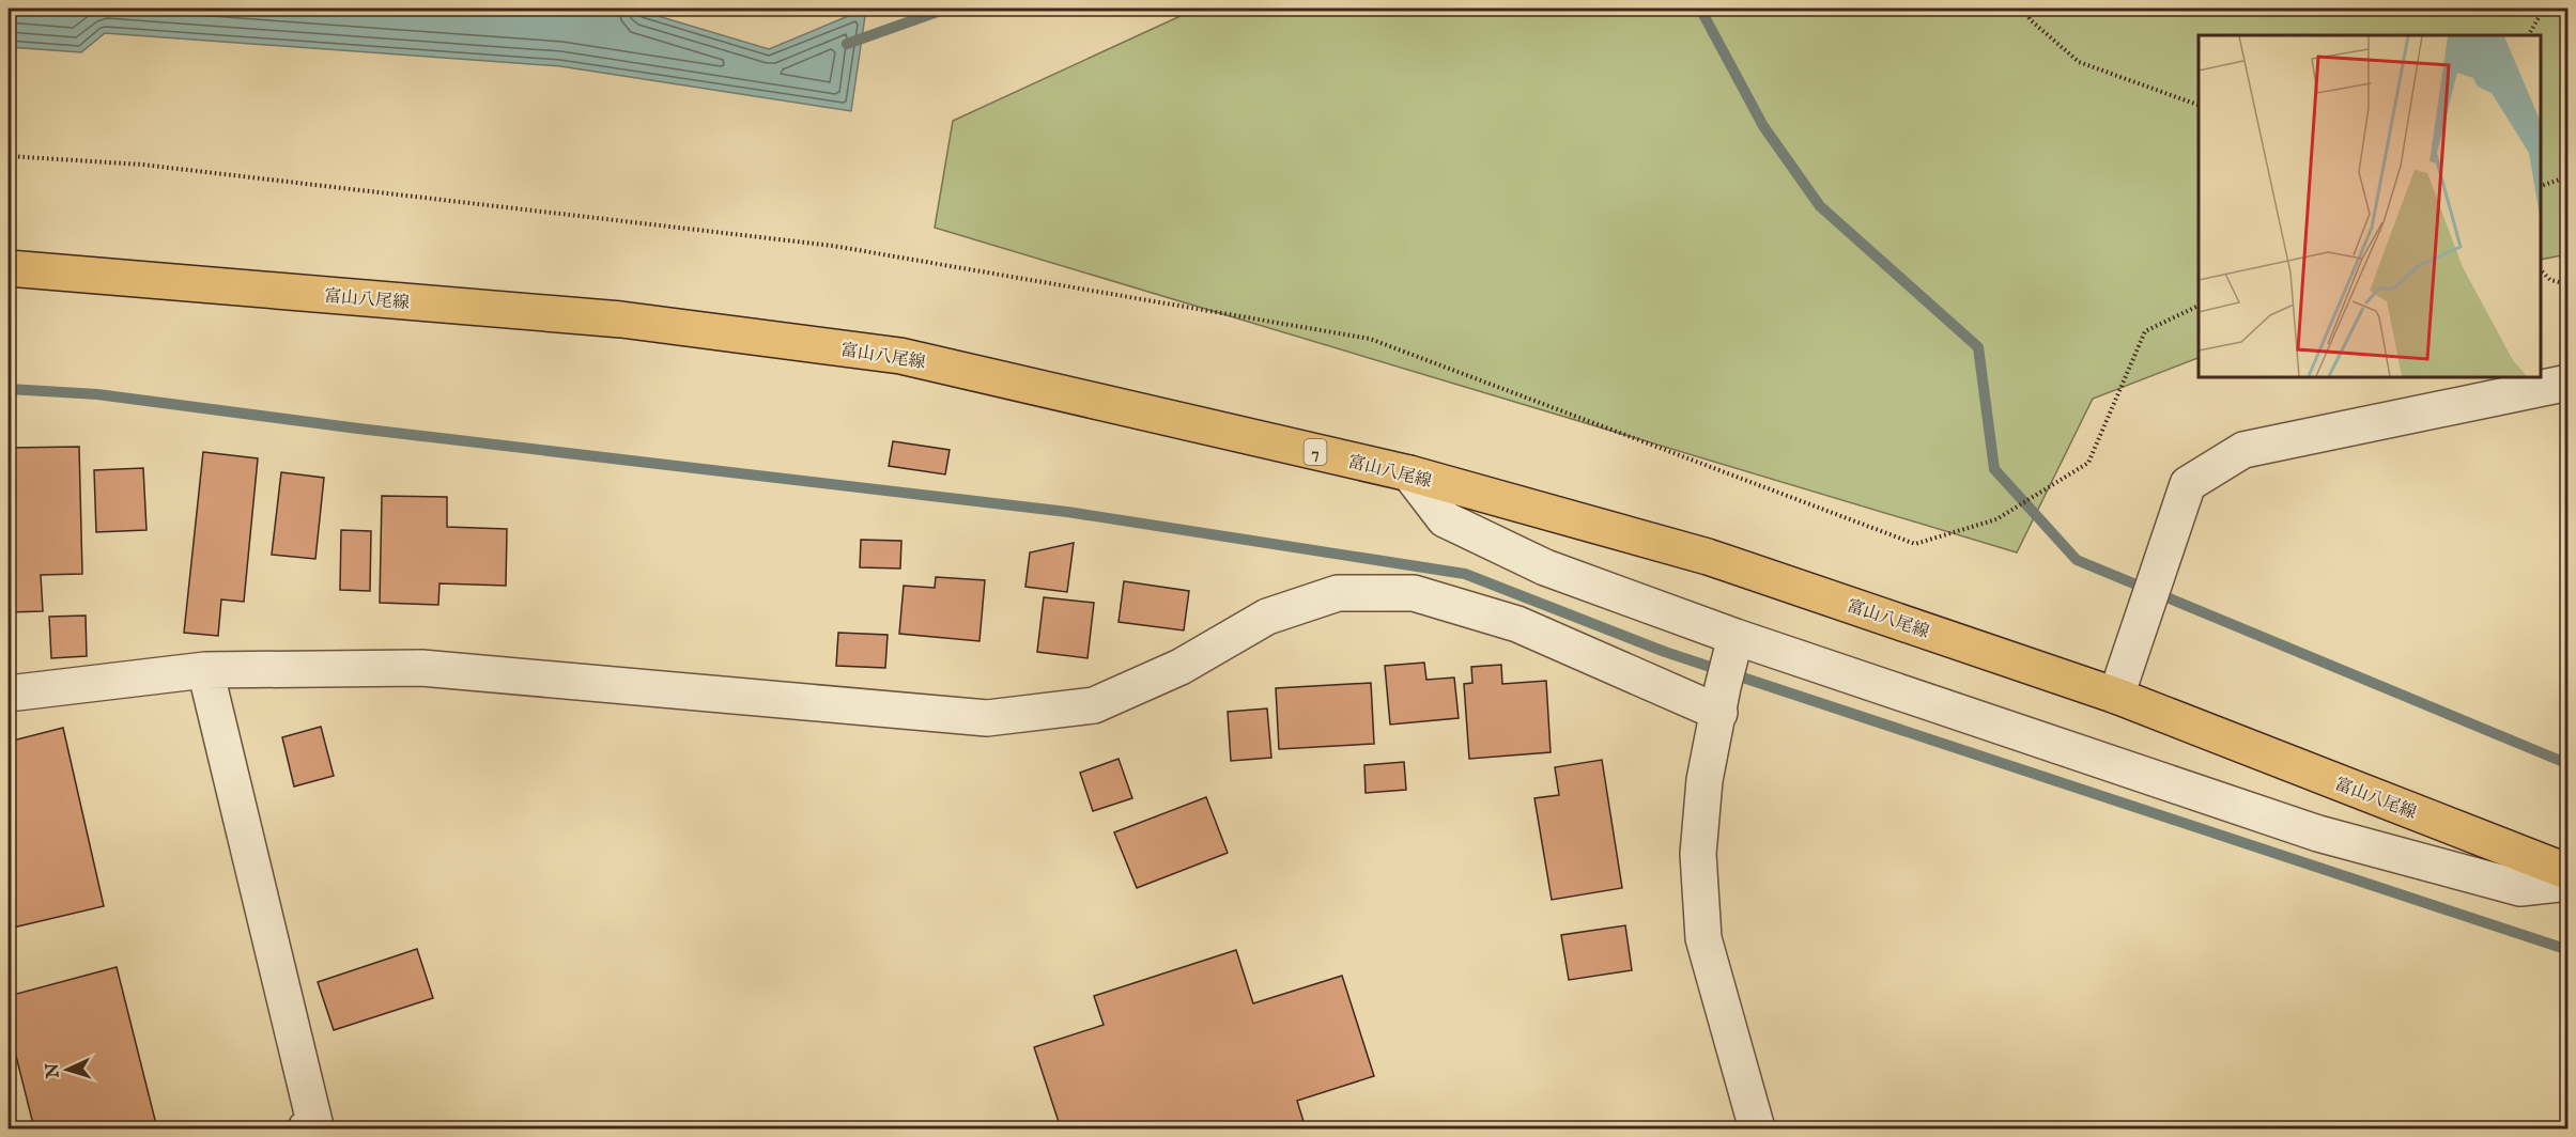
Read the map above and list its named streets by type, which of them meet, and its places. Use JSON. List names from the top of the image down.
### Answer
{
  "streets": {
    "main road": ["富山八尾線", "7"]
  },
  "north": "left"
}
